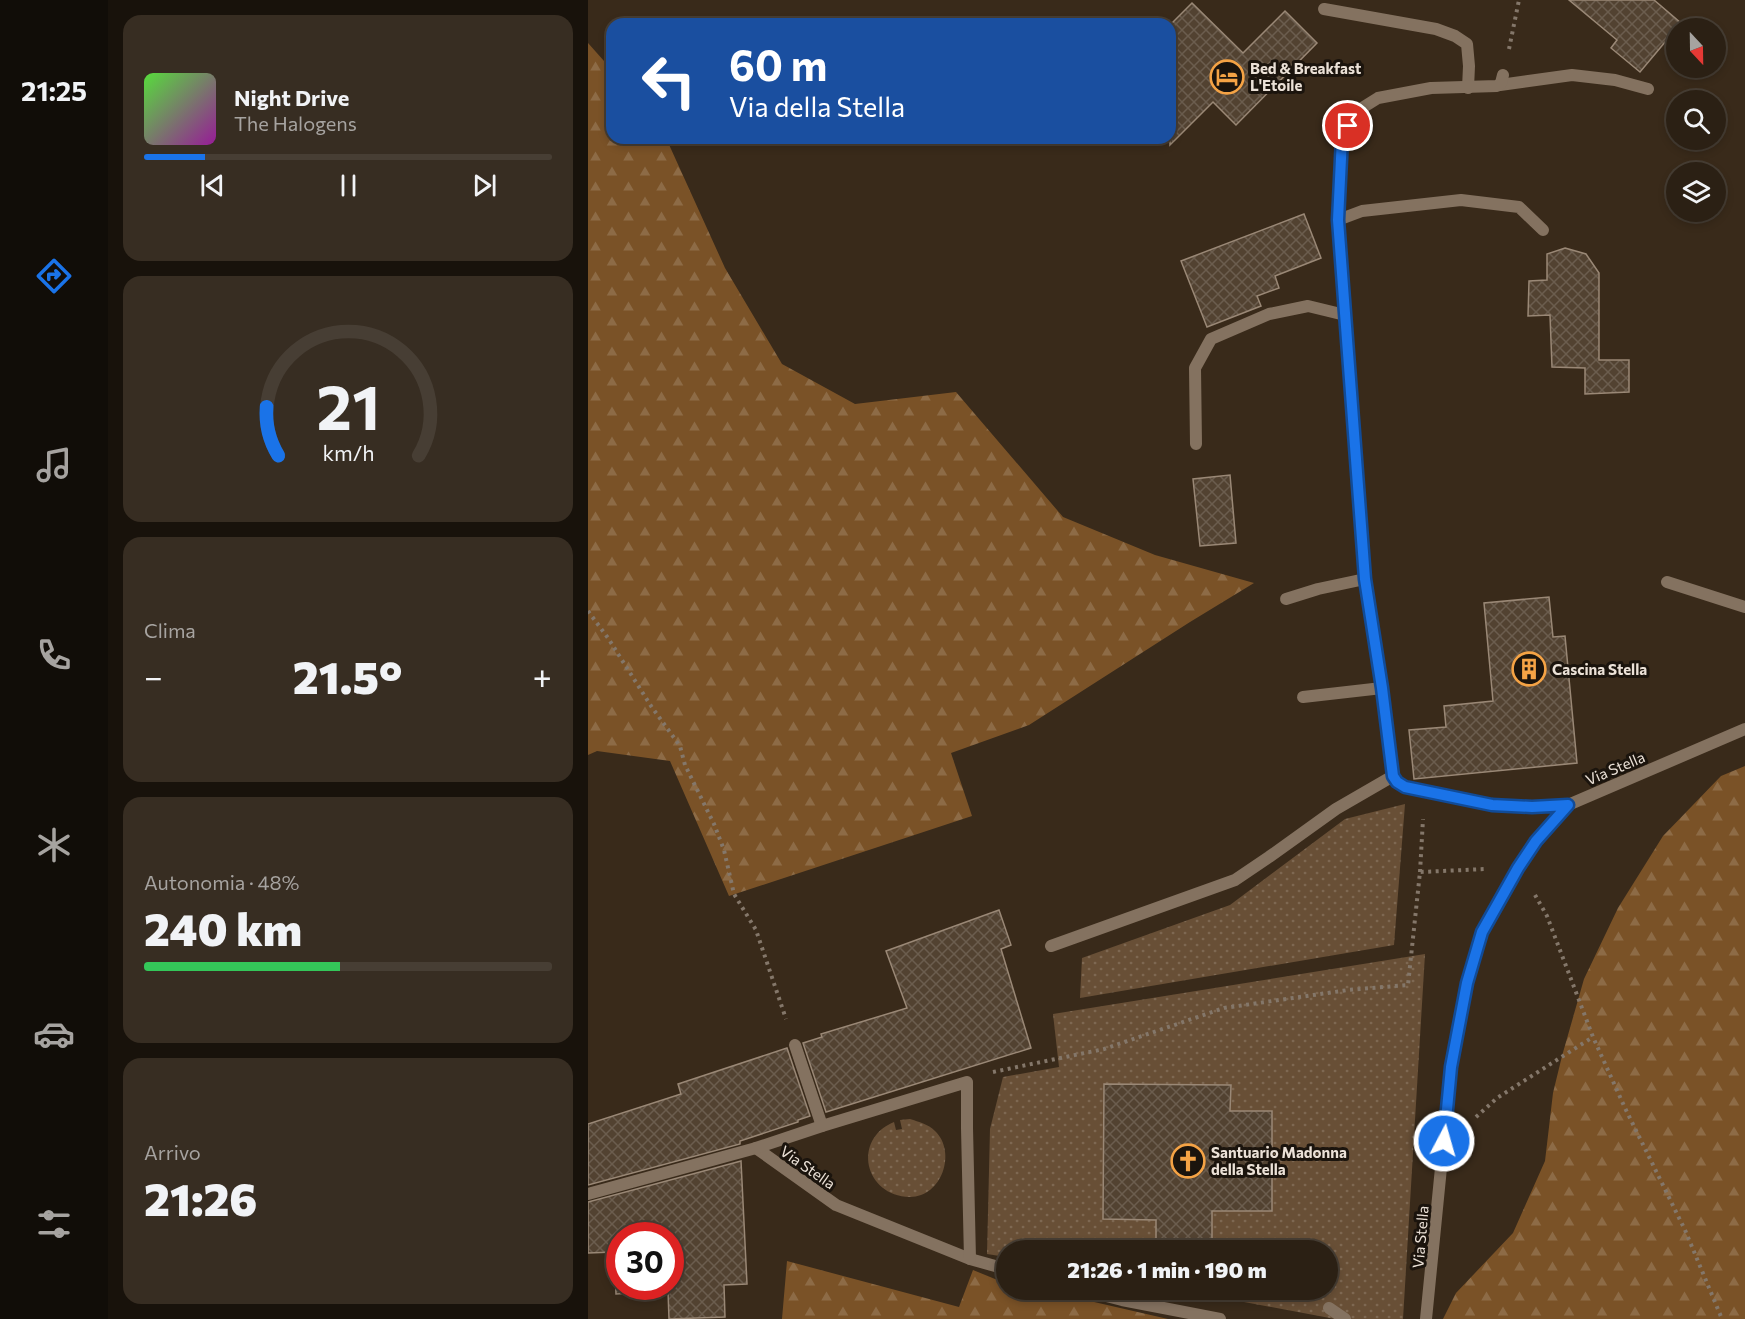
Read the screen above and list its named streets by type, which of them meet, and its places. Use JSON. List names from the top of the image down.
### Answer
{
  "streets": {
    "street": ["Via Stella"]
  },
  "places": {
    "hotel": ["Bed & Breakfast L'Etoile"],
    "building": ["Cascina Stella"],
    "church": ["Santuario Madonna della Stella"]
  },
  "north": "bottom",
  "page": {
    "tabs": "21:25",
    "turn": ["60 m", "Via della Stella"],
    "song": ["Night Drive", "The Halogens"],
    "tile": [
      "Clima",
      ["Autonomia · 48%", "240 km"],
      ["Arrivo", "21:26"]
    ],
    "heat": ["−", "21.5°", "+"],
    "limit": "30",
    "trip": "21:26 · 1 min · 190 m",
    "gauge": ["21", "km/h"]
  }
}
